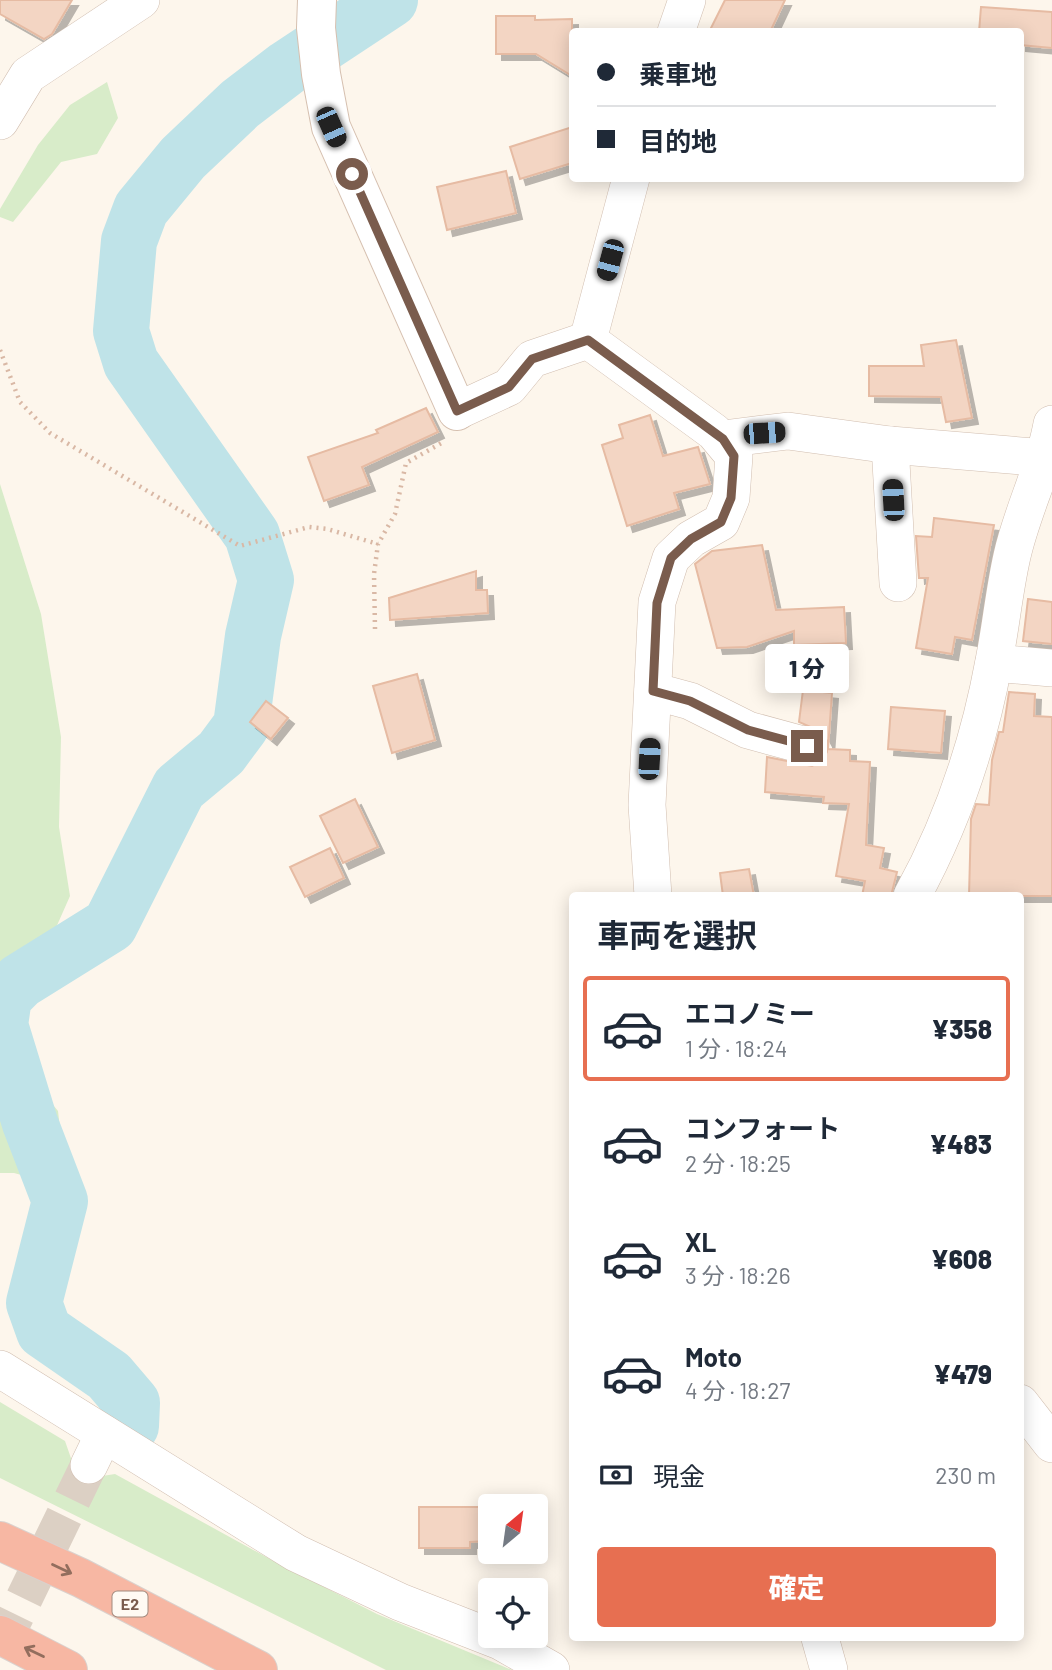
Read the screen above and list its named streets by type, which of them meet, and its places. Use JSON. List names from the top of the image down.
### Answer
{
  "streets": {
    "highway": ["E2"]
  },
  "north": "top right",
  "page": {
    "banner": ["乗車地", "目的地"],
    "bubble": "1 分",
    "heading": "車両を選択",
    "list": [
      {
        "name": "エコノミー",
        "note": "1 分 · 18:24",
        "value": "¥358"
      },
      {
        "name": "コンフォート",
        "note": "2 分 · 18:25",
        "value": "¥483"
      },
      {
        "name": "XL",
        "note": "3 分 · 18:26",
        "value": "¥608"
      },
      {
        "name": "Moto",
        "note": "4 分 · 18:27",
        "value": "¥479"
      }
    ],
    "pay": ["現金", "230 m"],
    "buttons": "確定"
  }
}
